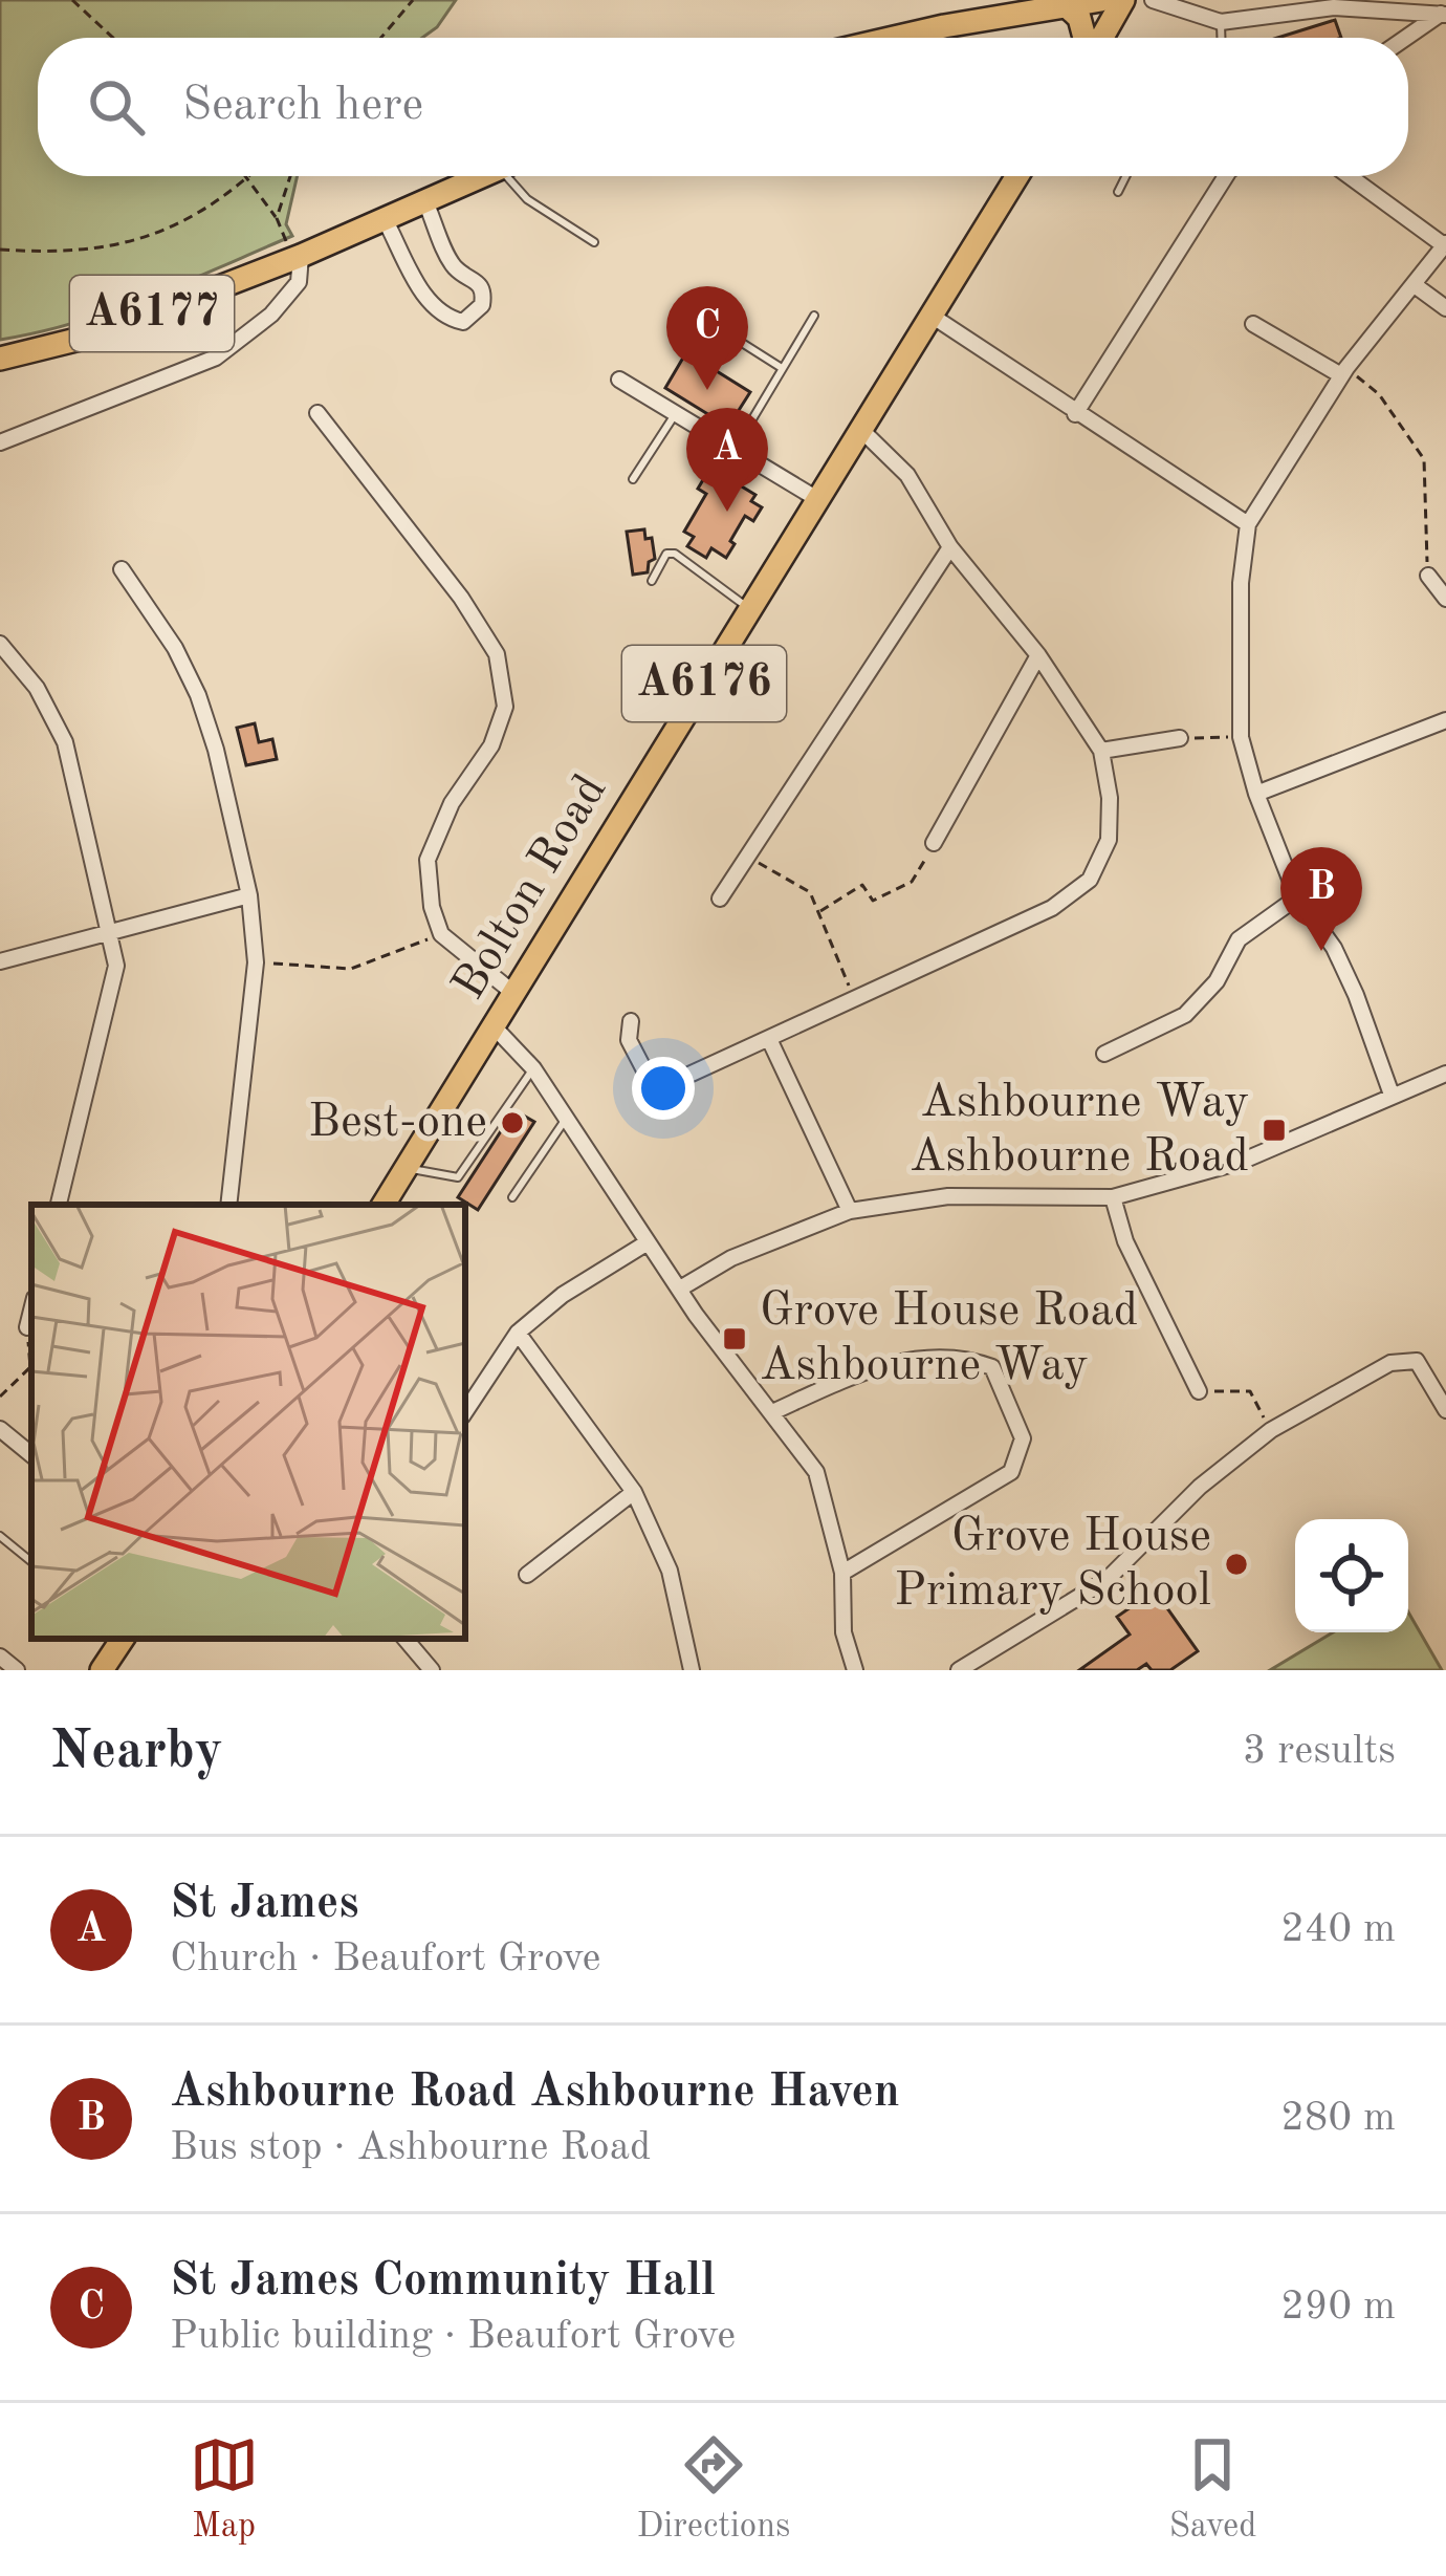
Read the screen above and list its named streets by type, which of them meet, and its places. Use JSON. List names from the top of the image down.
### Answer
{
  "streets": {
    "main road": ["A6177", "A6176", "Bolton Road"]
  },
  "places": {
    "other": ["Best-one", "Grove House Primary School"],
    "transit": ["Ashbourne Way Ashbourne Road", "Grove House Road Ashbourne Way"]
  },
  "page": {
    "search": "Search here",
    "pins": ["C", "A", "B"],
    "heading": ["Nearby", "3 results"],
    "list": [
      {
        "mark": "A",
        "name": "St James",
        "note": "Church · Beaufort Grove",
        "value": "240 m"
      },
      {
        "mark": "B",
        "name": "Ashbourne Road Ashbourne Haven",
        "note": "Bus stop · Ashbourne Road",
        "value": "280 m"
      },
      {
        "mark": "C",
        "name": "St James Community Hall",
        "note": "Public building · Beaufort Grove",
        "value": "290 m"
      }
    ],
    "nav": ["Map", "Directions", "Saved"]
  }
}
